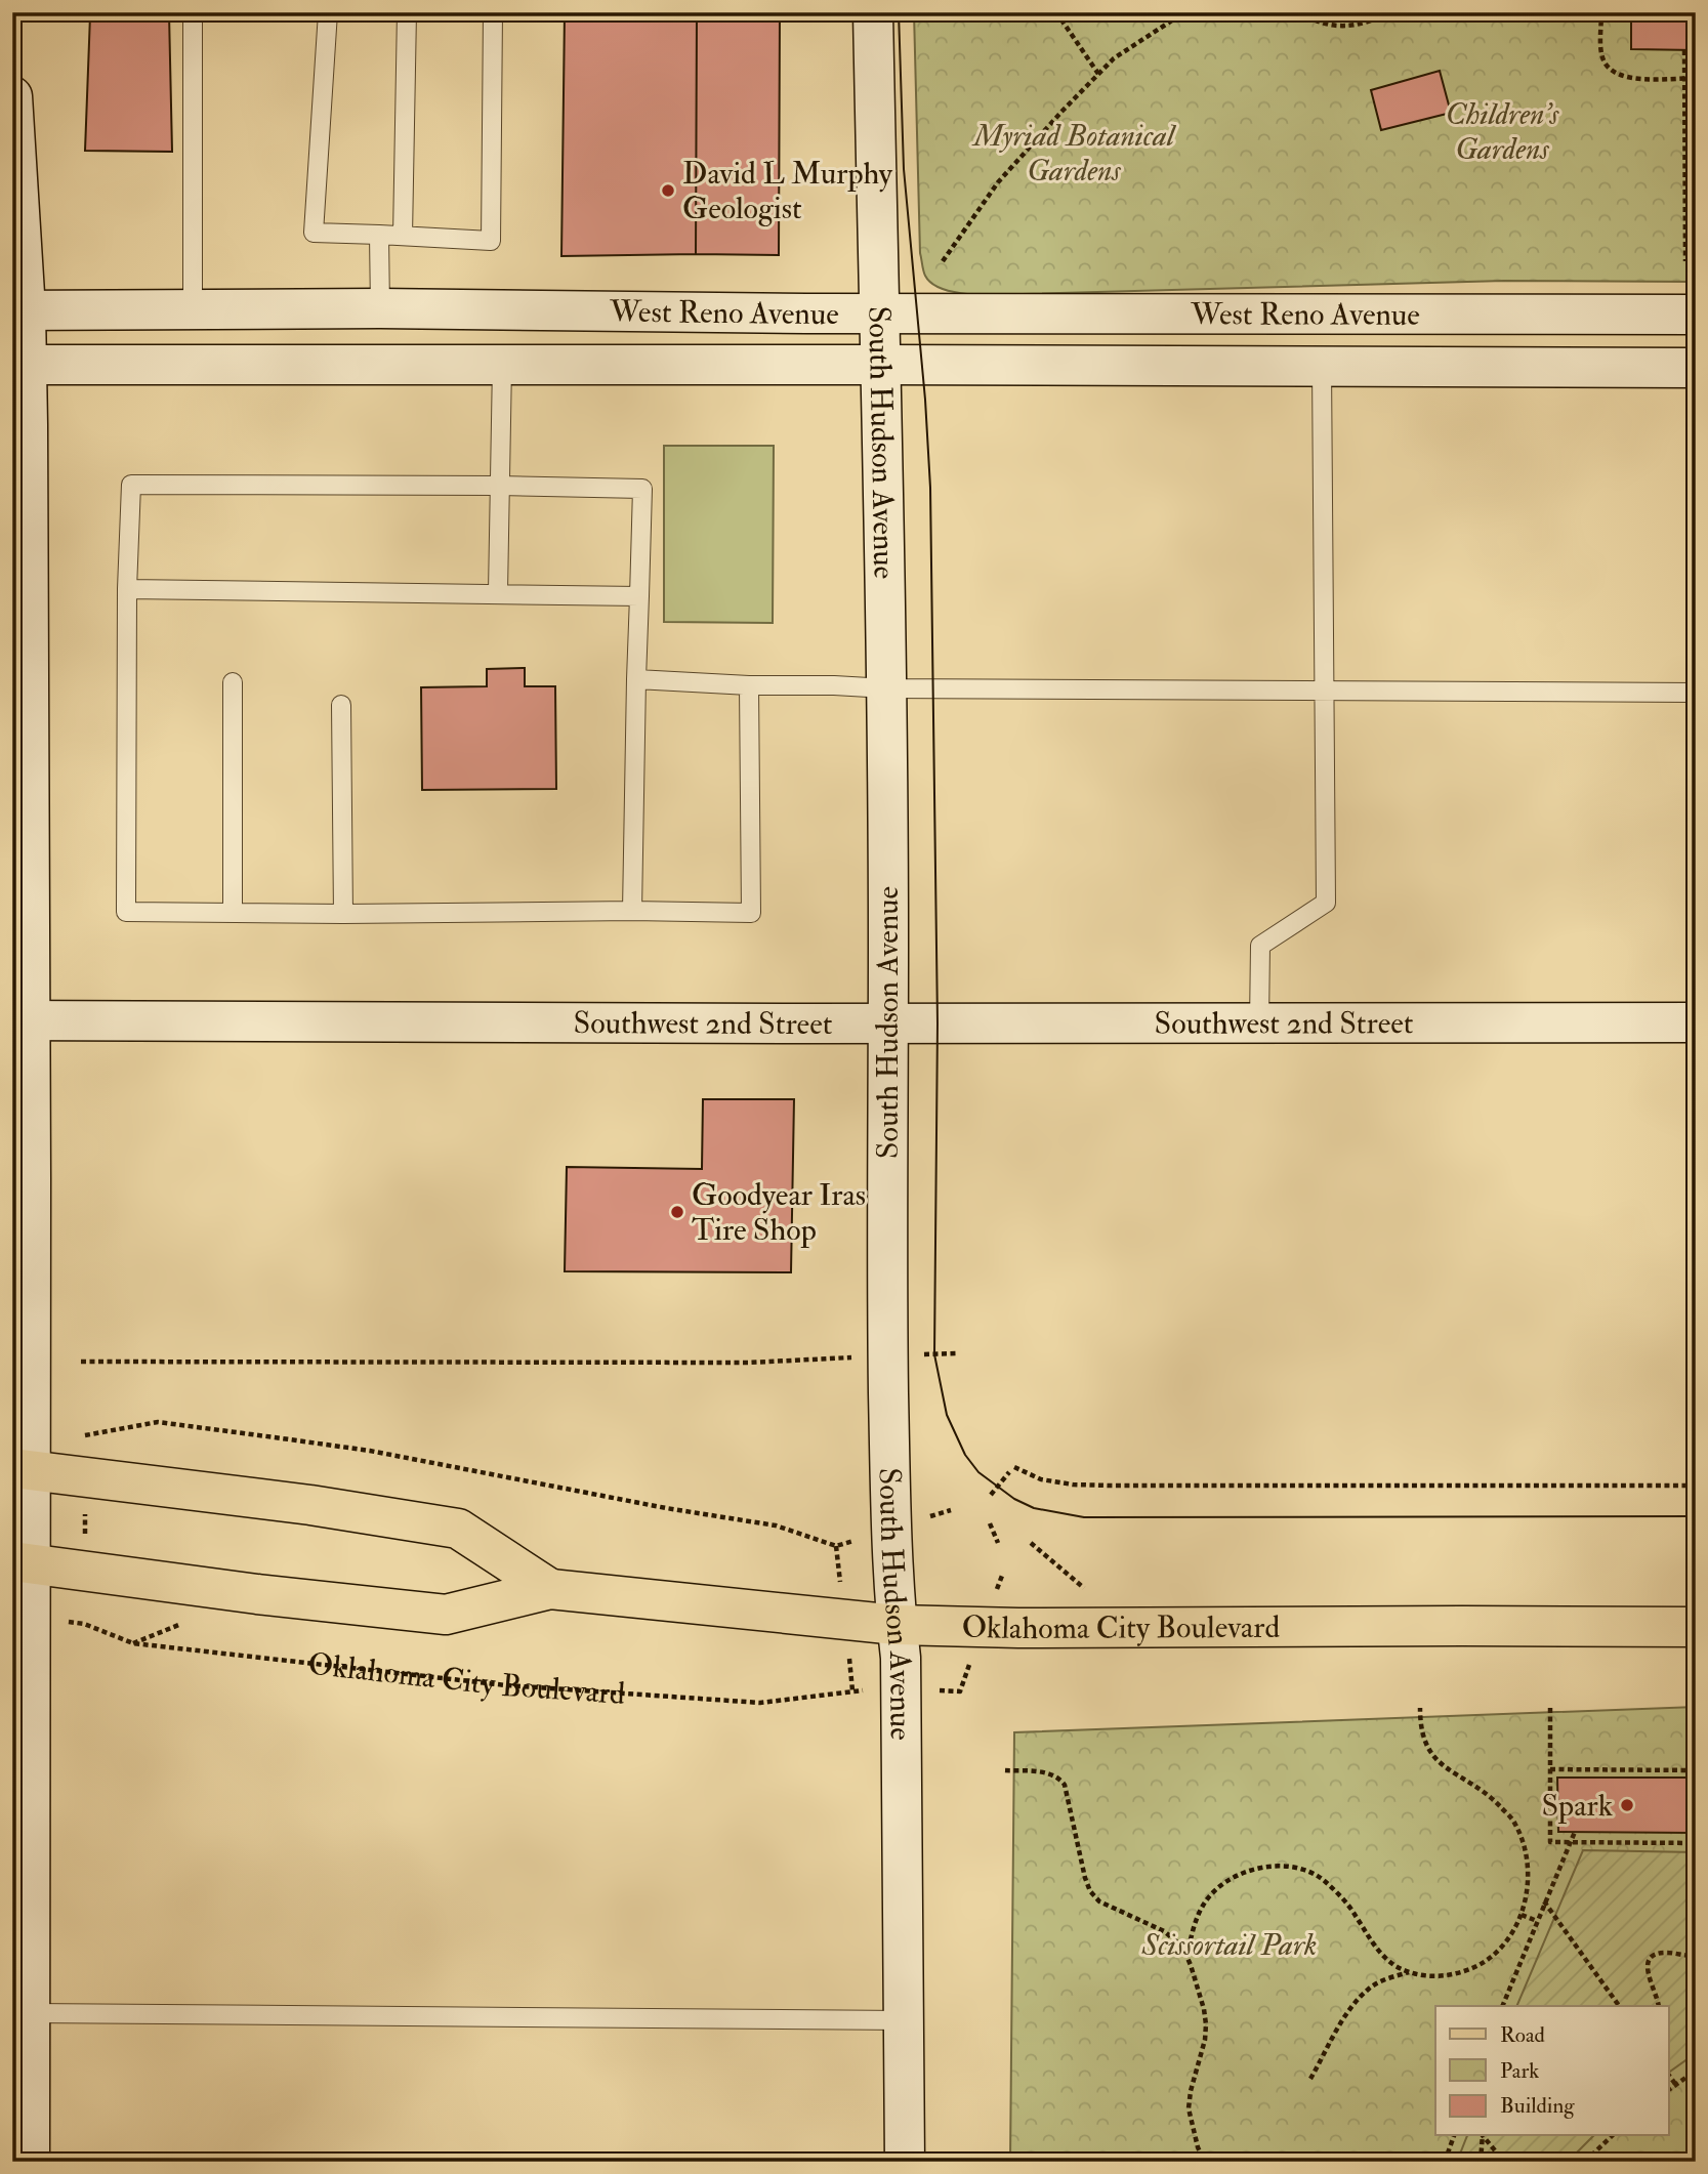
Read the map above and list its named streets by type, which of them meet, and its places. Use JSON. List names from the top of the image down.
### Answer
{
  "streets": {
    "main road": [
      "West Reno Avenue",
      "South Hudson Avenue",
      "Southwest 2nd Street",
      "Oklahoma City Boulevard"
    ]
  },
  "crossings": [
    ["West Reno Avenue", "South Hudson Avenue"],
    ["South Hudson Avenue", "Southwest 2nd Street"],
    ["South Hudson Avenue", "Oklahoma City Boulevard"]
  ],
  "parks": ["Children's Gardens", "Myriad Botanical Gardens", "Scissortail Park"],
  "places": ["David L Murphy Geologist", "Goodyear Iras Tire Shop", "Spark"],
  "legend": ["Road", "Park", "Building"]
}
